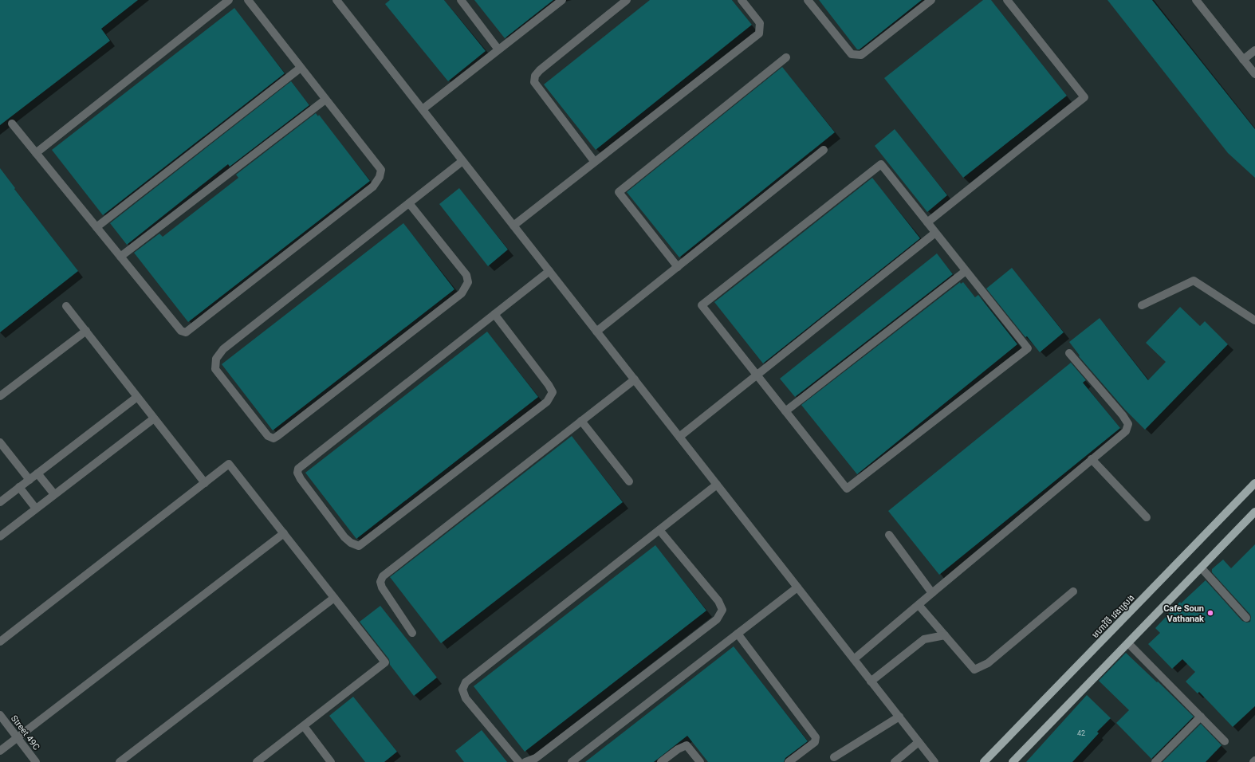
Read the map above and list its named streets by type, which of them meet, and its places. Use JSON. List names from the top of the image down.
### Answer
{
  "streets": {
    "main road": ["មហាវិថី វេងស្រេង"],
    "street": ["Street 49C"]
  },
  "places": ["Cafe Soun Vathanak"],
  "house_numbers": ["42"]
}
